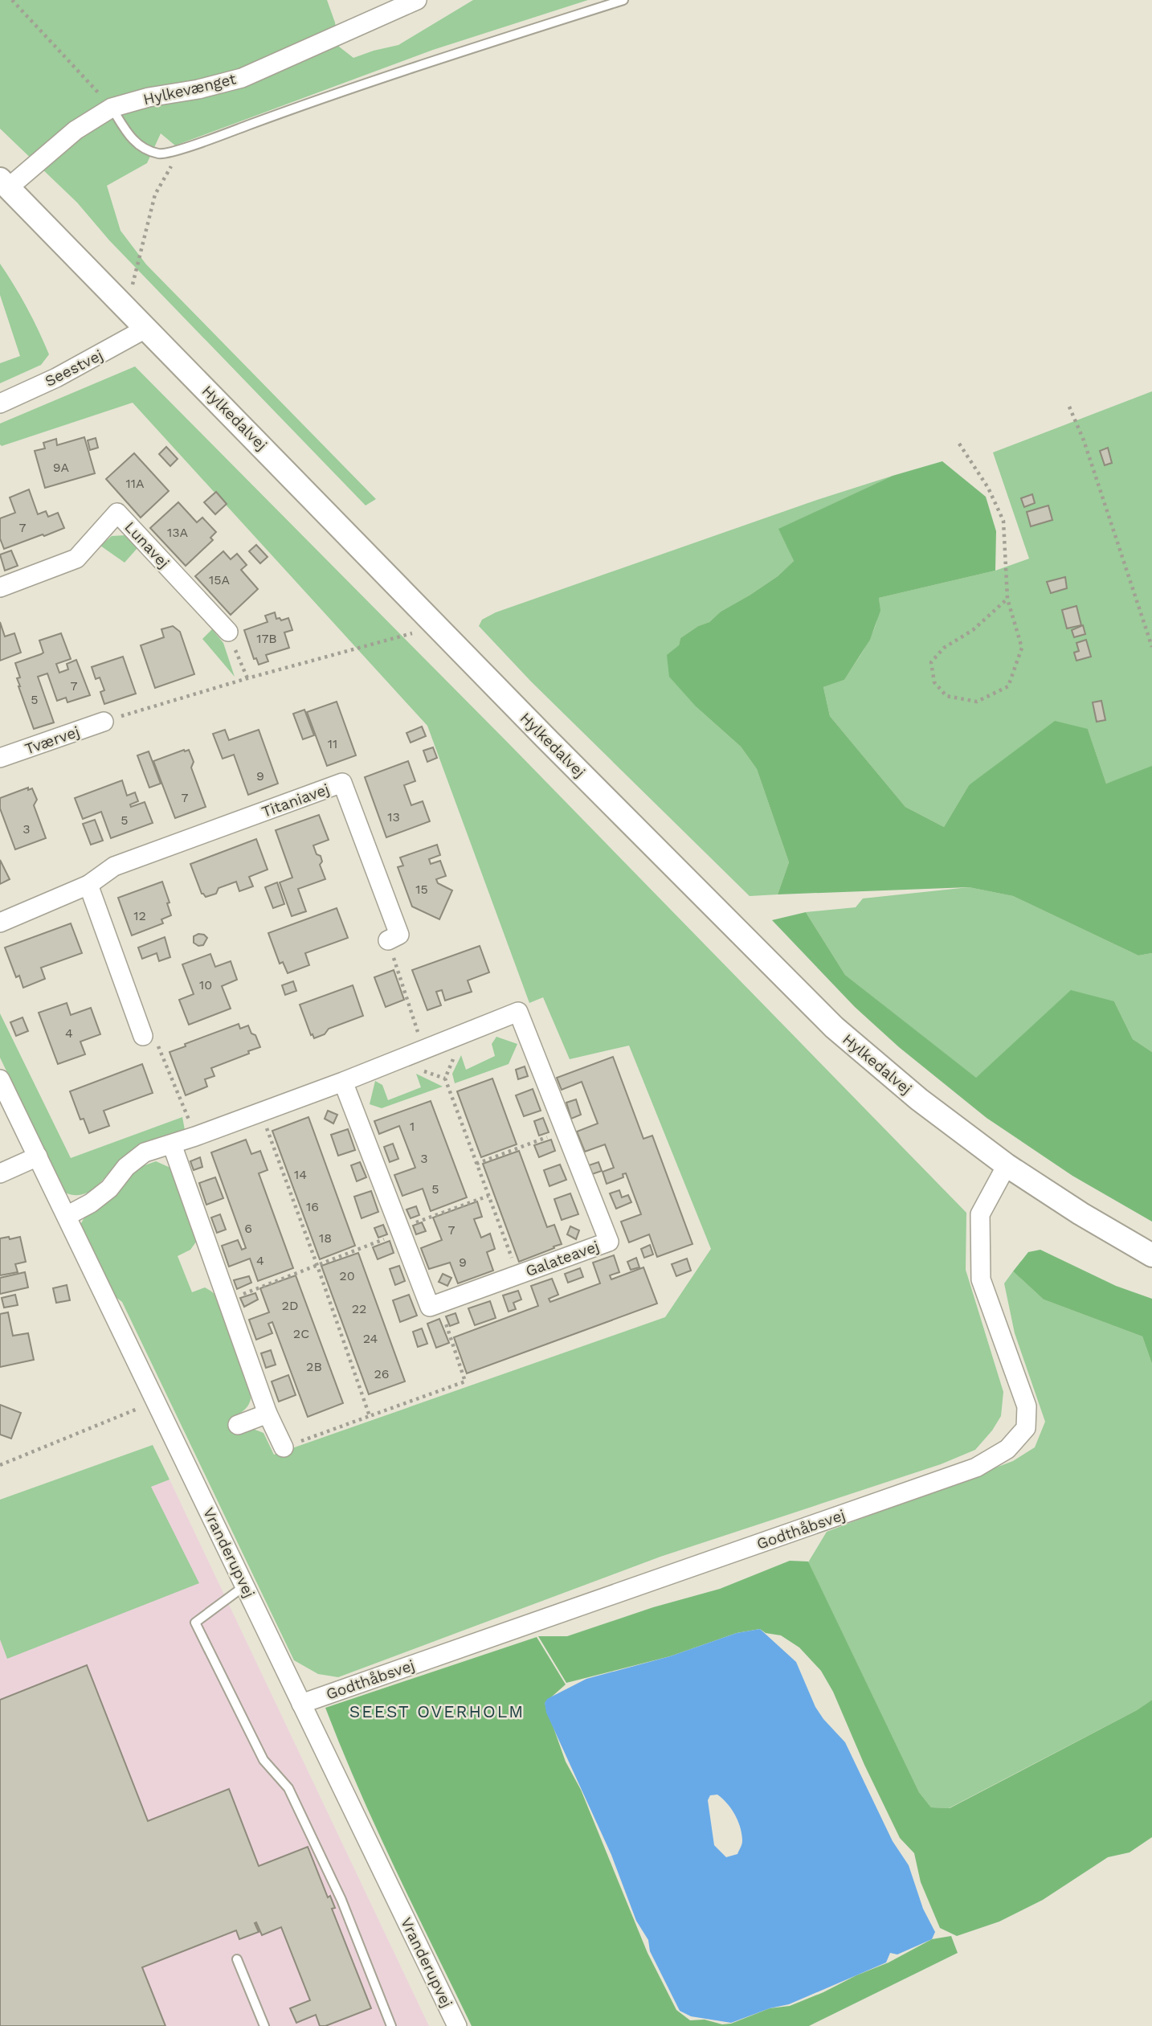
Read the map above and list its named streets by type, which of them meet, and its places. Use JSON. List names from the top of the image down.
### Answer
{
  "streets": {
    "street": [
      "Hylkevænget",
      "Seestvej",
      "Hylkedalvej",
      "Lunavej",
      "Tværvej",
      "Titaniavej",
      "Galateavej",
      "Godthåbsvej",
      "Vranderupvej"
    ]
  },
  "crossings": [
    ["Hylkevænget", "Hylkedalvej"],
    ["Seestvej", "Hylkedalvej"],
    ["Hylkedalvej", "Godthåbsvej"],
    ["Galateavej", "Vranderupvej"],
    ["Godthåbsvej", "Vranderupvej"]
  ],
  "districts": ["SEEST OVERHOLM"],
  "house_numbers": [
    "9A",
    "11A",
    "7",
    "13A",
    "15A",
    "17B",
    "7",
    "5",
    "11",
    "9",
    "7",
    "13",
    "5",
    "3",
    "15",
    "12",
    "10",
    "4",
    "1",
    "3",
    "14",
    "5",
    "16",
    "6",
    "7",
    "18",
    "4",
    "9",
    "20",
    "2D",
    "22",
    "2C",
    "24",
    "2B",
    "26"
  ]
}
